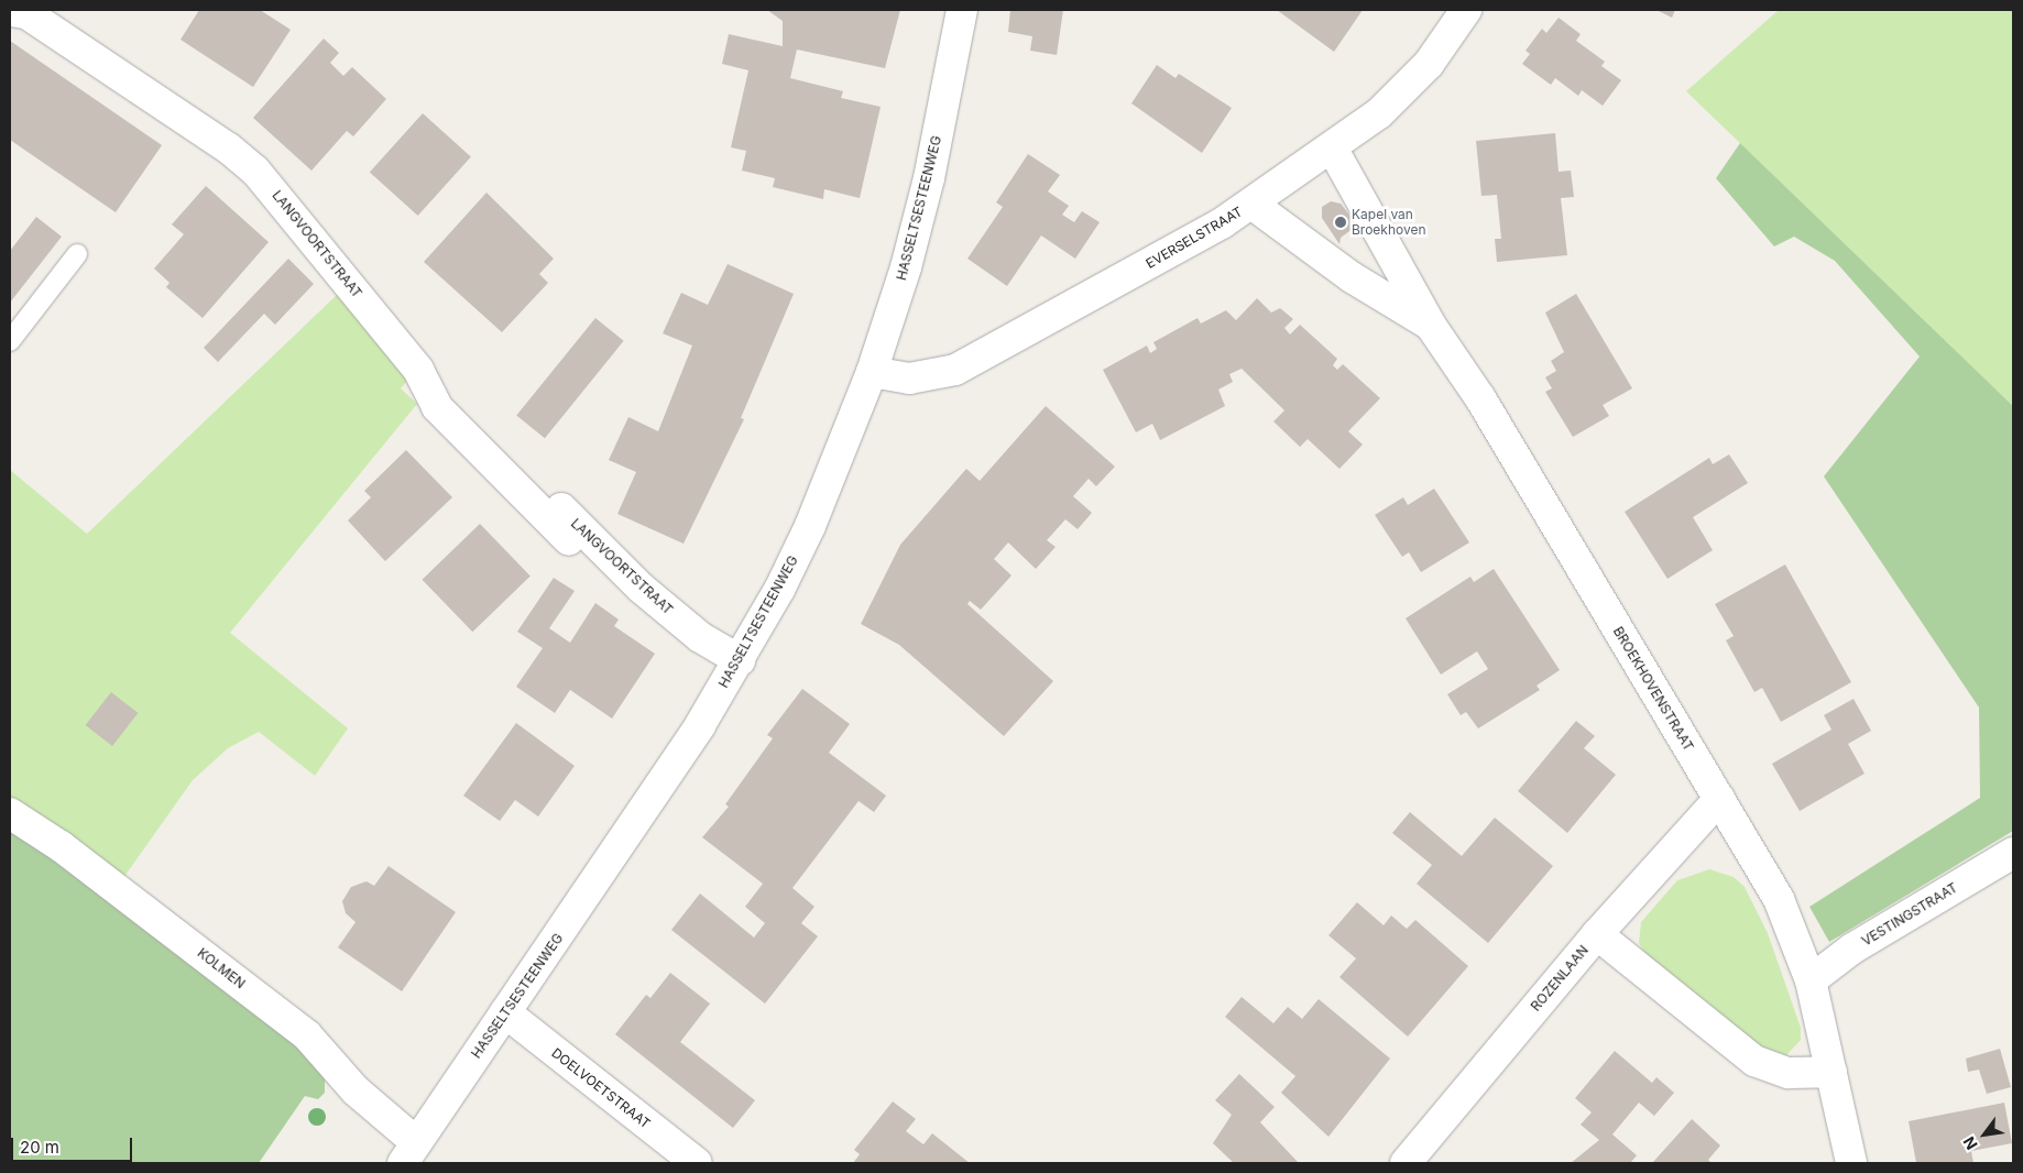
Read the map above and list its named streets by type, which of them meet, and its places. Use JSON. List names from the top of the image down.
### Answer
{
  "streets": {
    "street": [
      "HASSELTSESTEENWEG",
      "EVERSELSTRAAT",
      "LANGVOORTSTRAAT",
      "BROEKHOVENSTRAAT",
      "VESTINGSTRAAT",
      "KOLMEN",
      "ROZENLAAN",
      "DOELVOETSTRAAT"
    ]
  },
  "crossings": [
    ["HASSELTSESTEENWEG", "EVERSELSTRAAT"],
    ["HASSELTSESTEENWEG", "LANGVOORTSTRAAT"],
    ["HASSELTSESTEENWEG", "KOLMEN"],
    ["HASSELTSESTEENWEG", "DOELVOETSTRAAT"],
    ["EVERSELSTRAAT", "BROEKHOVENSTRAAT"],
    ["BROEKHOVENSTRAAT", "VESTINGSTRAAT"],
    ["BROEKHOVENSTRAAT", "ROZENLAAN"]
  ],
  "places": ["Kapel van Broekhoven"],
  "scale_bar": "20 m",
  "north": "bottom left"
}
